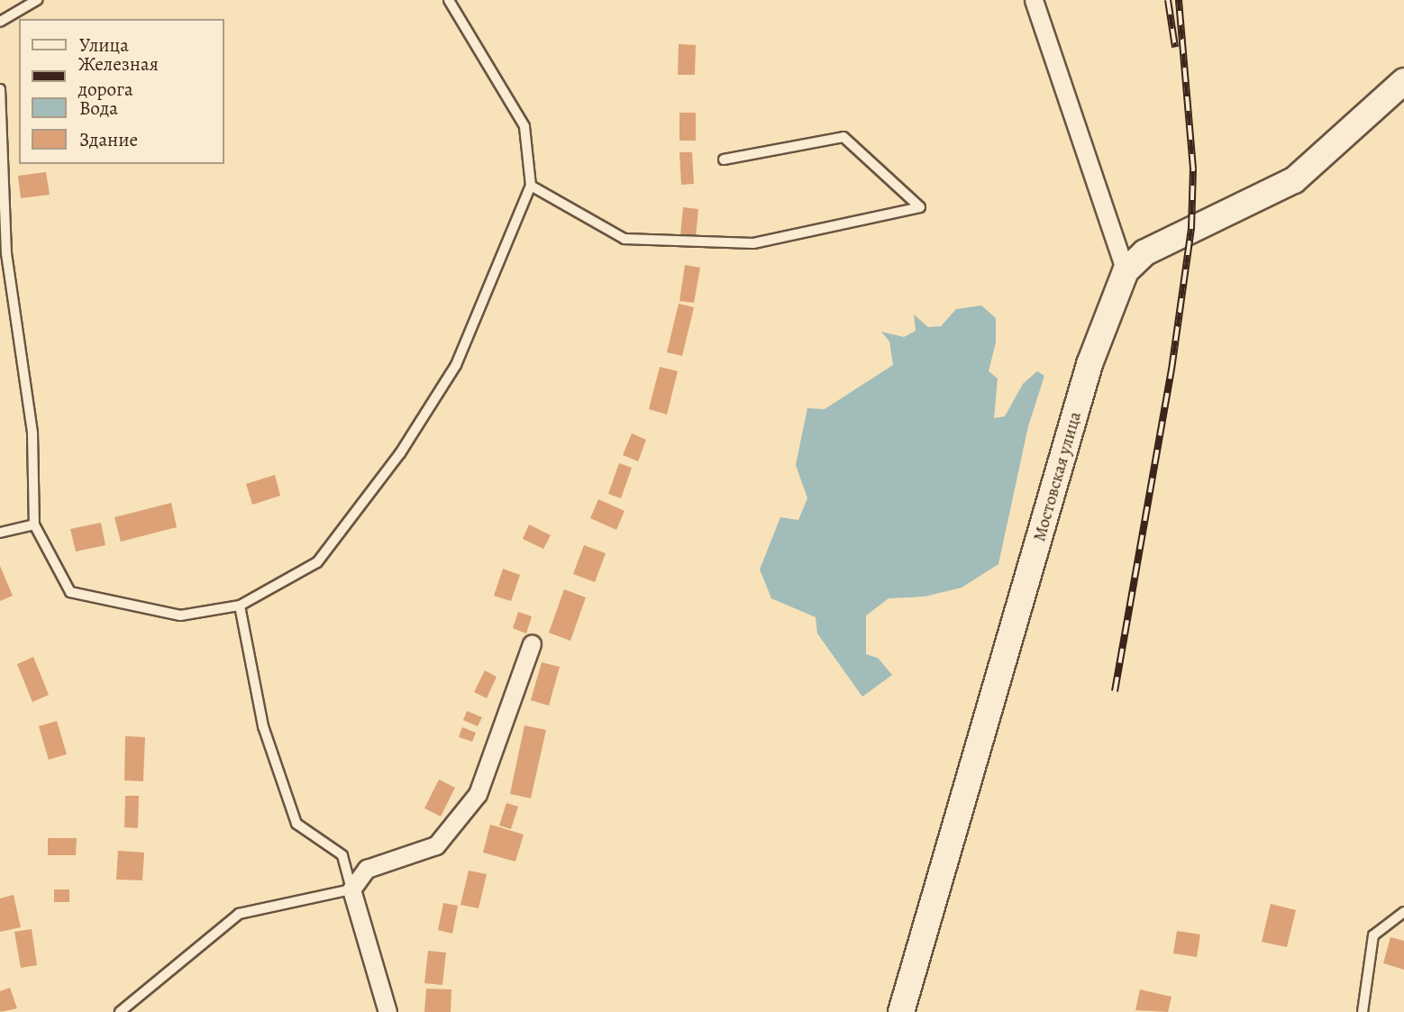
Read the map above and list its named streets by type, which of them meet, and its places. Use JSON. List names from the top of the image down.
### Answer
{
  "streets": {
    "street": ["Мостовская улица"]
  },
  "legend": [
    "Улица",
    "Железная дорога",
    "Вода",
    "Здание"
  ]
}
